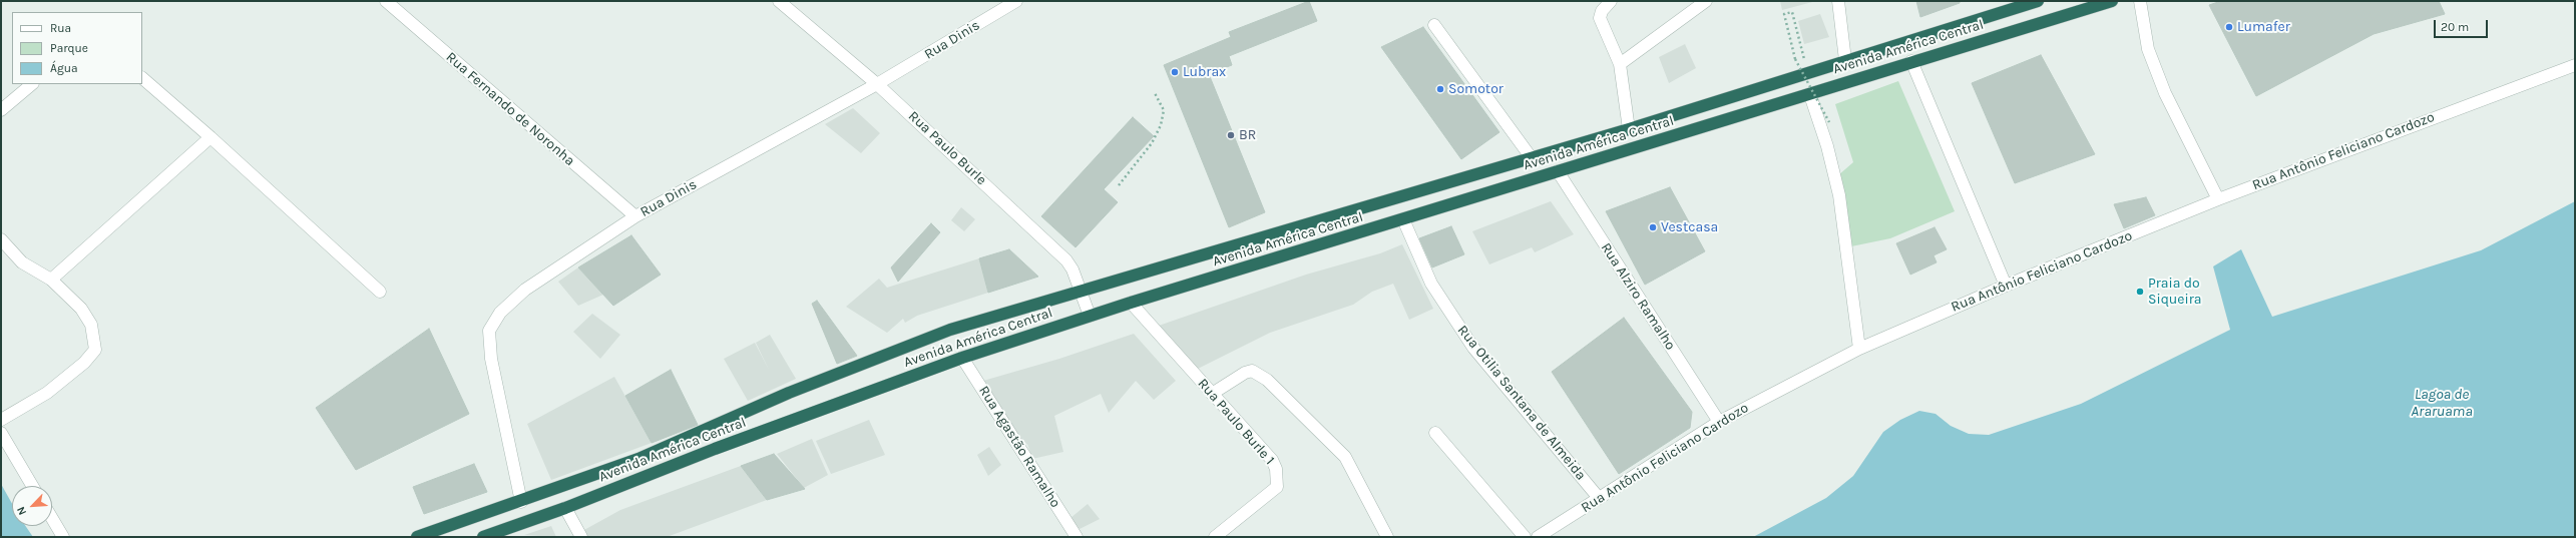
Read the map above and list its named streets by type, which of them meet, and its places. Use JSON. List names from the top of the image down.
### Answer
{
  "streets": {
    "highway": ["Avenida América Central"],
    "street": [
      "Rua Dinis",
      "Rua Fernando de Noronha",
      "Rua Paulo Burle",
      "Rua Antônio Feliciano Cardozo",
      "Rua Alziro Ramalho",
      "Rua Otilia Santana de Almeida",
      "Rua Paulo Burle 1",
      "Rua Agastão Ramalho"
    ]
  },
  "crossings": [
    ["Rua Dinis", "Avenida América Central"],
    ["Rua Dinis", "Rua Fernando de Noronha"],
    ["Rua Dinis", "Rua Paulo Burle"],
    ["Avenida América Central", "Rua Paulo Burle"],
    ["Avenida América Central", "Rua Alziro Ramalho"],
    ["Avenida América Central", "Rua Otilia Santana de Almeida"],
    ["Avenida América Central", "Rua Paulo Burle 1"],
    ["Avenida América Central", "Rua Agastão Ramalho"],
    ["Rua Antônio Feliciano Cardozo", "Rua Alziro Ramalho"],
    ["Rua Antônio Feliciano Cardozo", "Rua Otilia Santana de Almeida"]
  ],
  "water": ["Lagoa de Araruama"],
  "places": [
    "Lumafer",
    "Lubrax",
    "Somotor",
    "BR",
    "Vestcasa",
    "Praia do Siqueira"
  ],
  "legend": ["Rua", "Parque", "Água"],
  "scale_bar": "20 m",
  "north": "bottom left"
}
